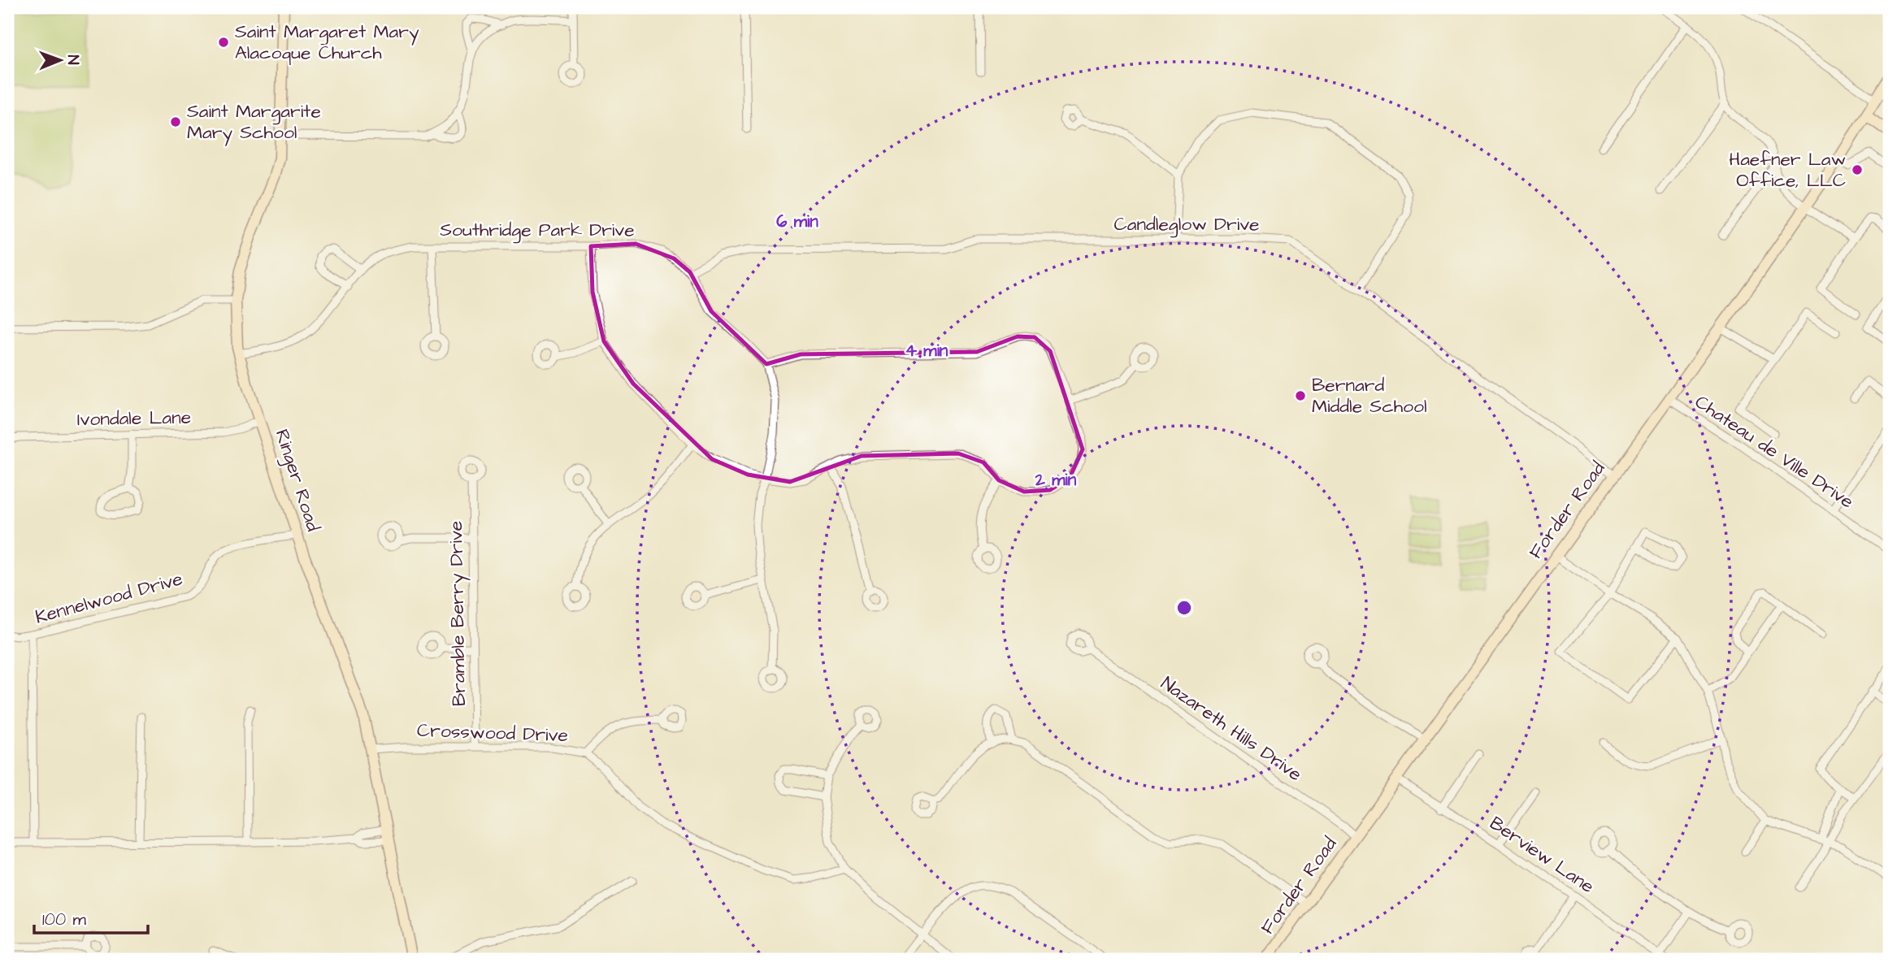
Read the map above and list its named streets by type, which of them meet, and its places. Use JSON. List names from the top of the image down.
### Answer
{
  "streets": {
    "main road": ["Ringer Road", "Forder Road"],
    "street": [
      "Candleglow Drive",
      "Southridge Park Drive",
      "Ivondale Lane",
      "Chateau de Ville Drive",
      "Kennelwood Drive",
      "Bramble Berry Drive",
      "Nazareth Hills Drive",
      "Crosswood Drive",
      "Berview Lane"
    ]
  },
  "crossings": [
    ["Candleglow Drive", "Southridge Park Drive"],
    ["Candleglow Drive", "Forder Road"],
    ["Southridge Park Drive", "Ringer Road"],
    ["Ivondale Lane", "Ringer Road"],
    ["Chateau de Ville Drive", "Forder Road"],
    ["Ringer Road", "Kennelwood Drive"],
    ["Ringer Road", "Crosswood Drive"],
    ["Forder Road", "Nazareth Hills Drive"],
    ["Forder Road", "Berview Lane"],
    ["Bramble Berry Drive", "Crosswood Drive"]
  ],
  "places": [
    "Saint Margaret Mary Alacoque Church",
    "Saint Margarite Mary School",
    "Haefner Law Office, LLC",
    "Bernard Middle School"
  ],
  "scale_bar": "100 m",
  "north": "right",
  "rings": ["6 min", "4 min", "2 min"]
}
